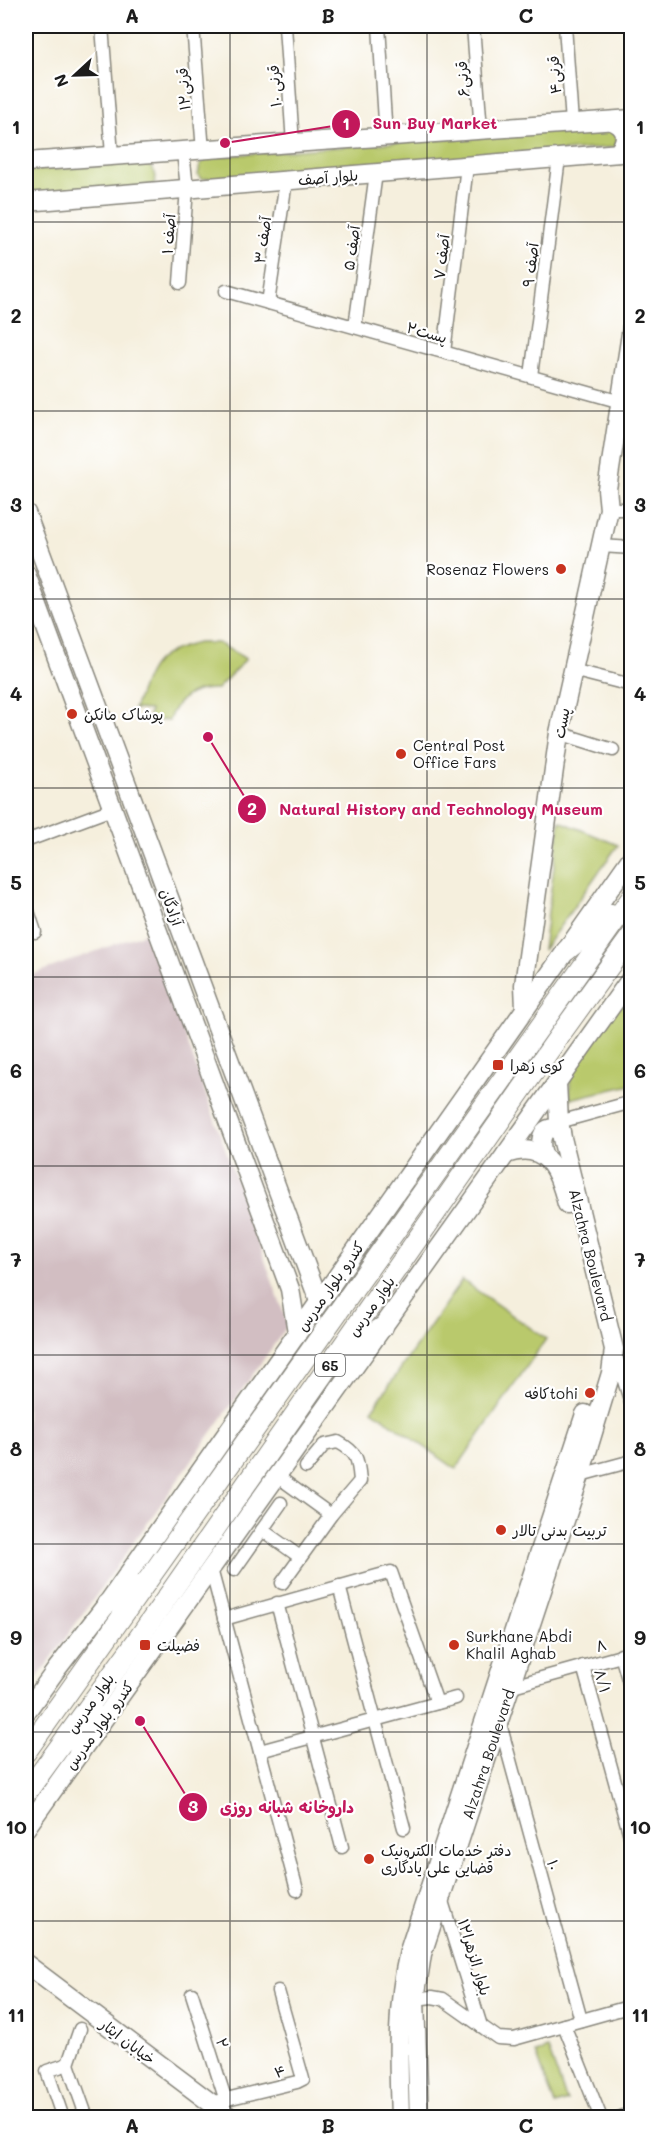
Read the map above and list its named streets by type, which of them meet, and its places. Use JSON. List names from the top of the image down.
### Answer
{
  "streets": {
    "main road": [
      "بلوار آصف",
      "پست",
      "آزادگان",
      "Alzahra Boulevard",
      "کندرو بلوار مدرس",
      "بلوار مدرس",
      "65",
      "خیابان ایثار"
    ],
    "street": [
      "قرنی۴",
      "قرنی۶",
      "۱۰ قرنی",
      "قرنی۱۲",
      "۱ آصف",
      "۳ آصف",
      "۵ آصف",
      "۷ آصف",
      "۹ آصف",
      "پست۲",
      "۸",
      "۸/۱",
      "۱۰",
      "بلوار الزهرا۱۲",
      "۲",
      "۴"
    ]
  },
  "crossings": [
    ["بلوار آصف", "۱ آصف"],
    ["بلوار آصف", "۳ آصف"],
    ["بلوار آصف", "۵ آصف"],
    ["بلوار آصف", "۷ آصف"],
    ["بلوار آصف", "۹ آصف"],
    ["۳ آصف", "پست۲"],
    ["۵ آصف", "پست۲"],
    ["۷ آصف", "پست۲"],
    ["۹ آصف", "پست۲"],
    ["پست۲", "پست"],
    ["پست", "کندرو بلوار مدرس"],
    ["آزادگان", "کندرو بلوار مدرس"],
    ["Alzahra Boulevard", "کندرو بلوار مدرس"],
    ["Alzahra Boulevard", "۸"],
    ["Alzahra Boulevard", "۱۰"],
    ["Alzahra Boulevard", "بلوار الزهرا۱۲"],
    ["۸", "۸/۱"],
    ["خیابان ایثار", "۲"],
    ["خیابان ایثار", "۴"],
    ["۲", "۴"]
  ],
  "places": {
    "other": [
      "Sun Buy Market",
      "Rosenaz Flowers",
      "پوشاک مانکن",
      "Natural History and Technology Museum",
      "Central Post Office Fars",
      "کافهtohi",
      "تربیت بدنی تالار",
      "Surkhane Abdi Khalil Aghab",
      "داروخانه شبانه روزی",
      "دفتر خدمات الکترونیک قضایی علی یادگاری"
    ],
    "transit": ["کوی زهرا", "فضیلت"]
  },
  "north": "left",
  "grid": {
    "columns": ["A", "B", "C"],
    "rows": [
      "1",
      "2",
      "3",
      "4",
      "5",
      "6",
      "7",
      "8",
      "9",
      "10",
      "11"
    ]
  }
}
